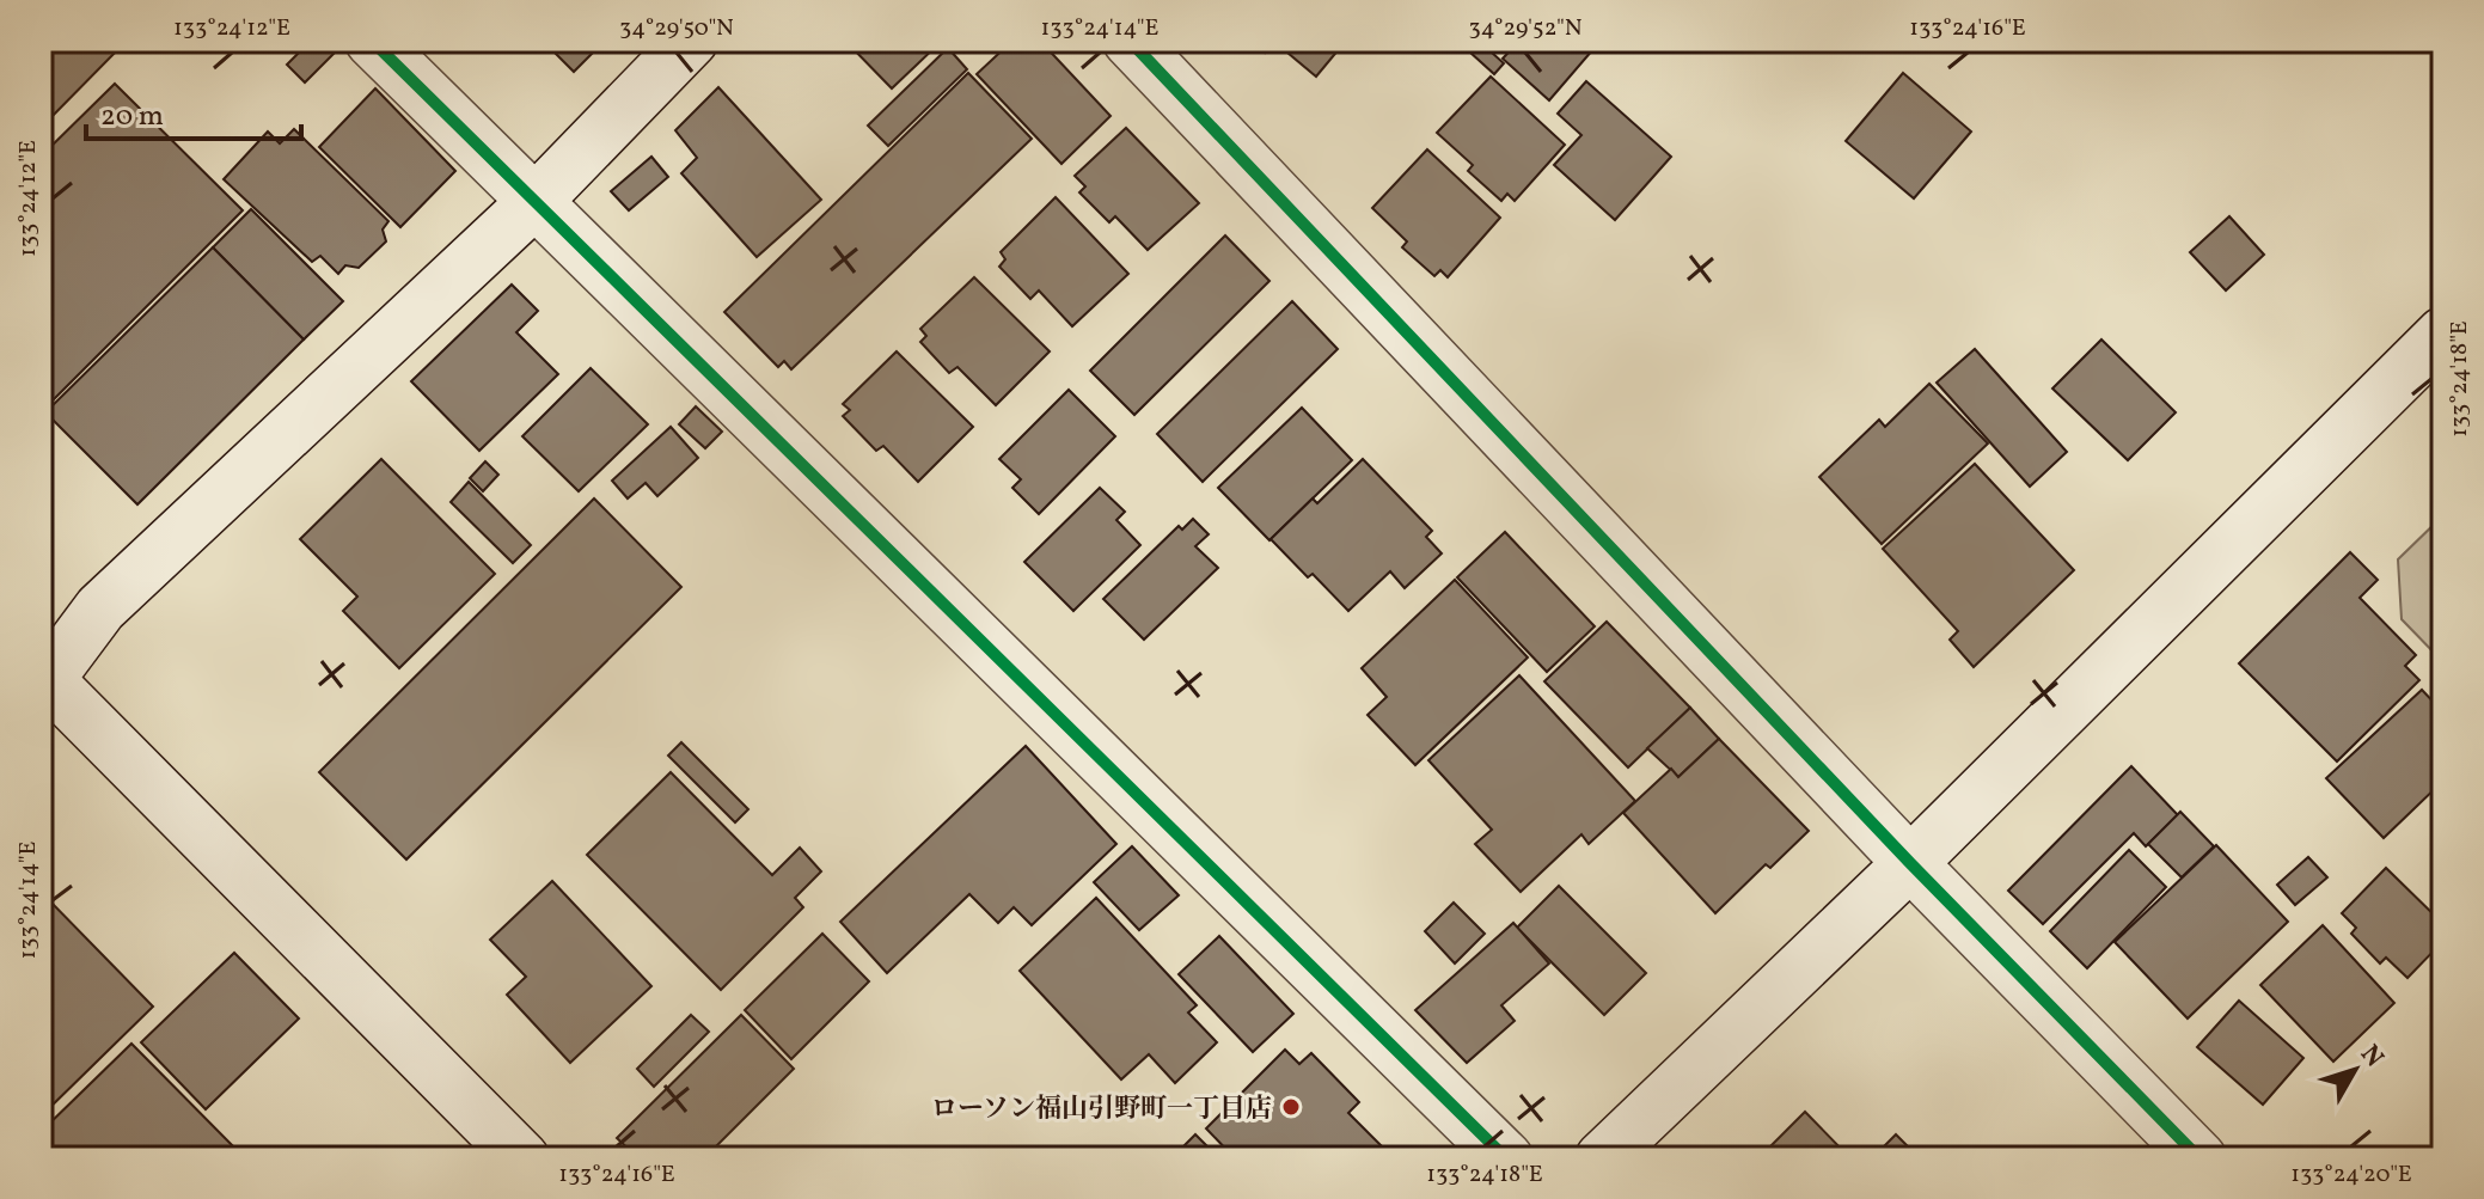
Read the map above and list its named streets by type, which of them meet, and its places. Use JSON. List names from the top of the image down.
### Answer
{
  "places": ["ローソン福山引野町一丁目店"],
  "scale_bar": "20 m",
  "north": "top right",
  "coordinates": [
    "133°24'12\"E",
    "34°29'50\"N",
    "133°24'14\"E",
    "34°29'52\"N",
    "133°24'16\"E",
    "133°24'18\"E",
    "133°24'20\"E"
  ]
}
